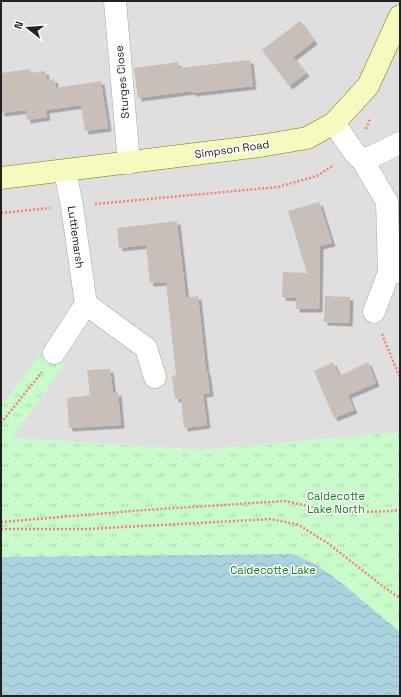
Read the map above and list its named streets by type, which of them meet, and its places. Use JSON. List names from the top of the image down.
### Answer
{
  "streets": {
    "street": ["Sturges Close", "Simpson Road", "Luttlemarsh"]
  },
  "crossings": [
    ["Sturges Close", "Simpson Road"],
    ["Simpson Road", "Luttlemarsh"]
  ],
  "parks": ["Caldecotte Lake North", "Caldecotte Lake"],
  "north": "left"
}
